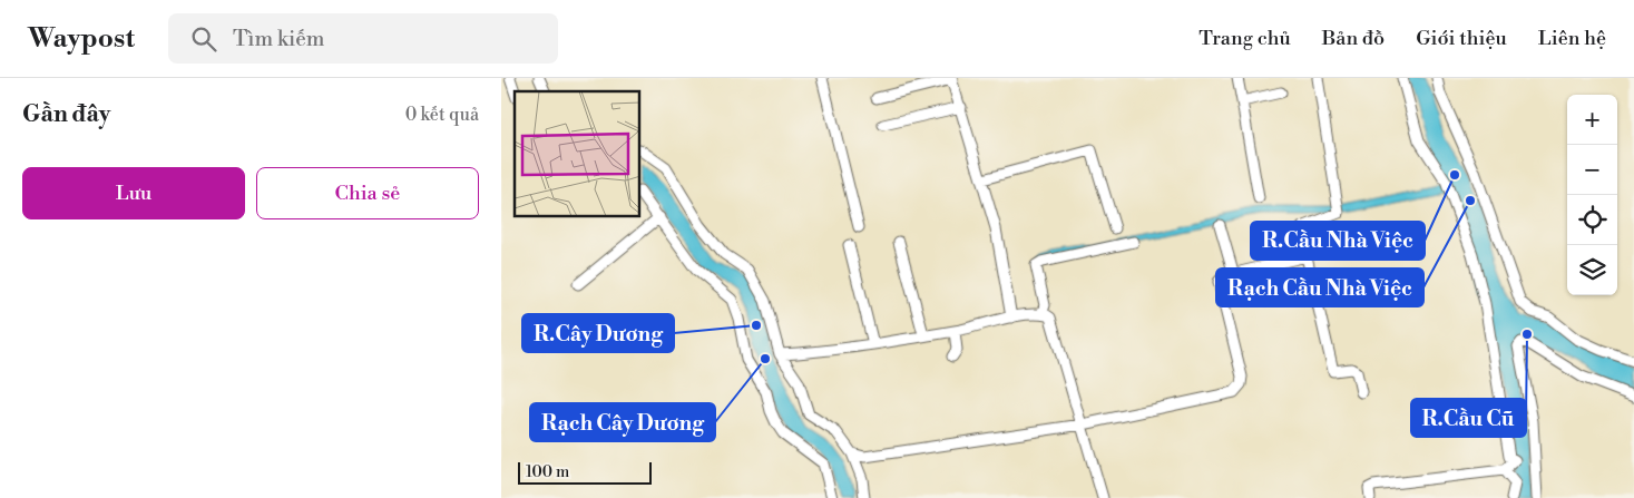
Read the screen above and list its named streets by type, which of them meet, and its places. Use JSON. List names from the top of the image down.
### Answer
{
  "places": [
    "R.Cầu Nhà Việc",
    "Rạch Cầu Nhà Việc",
    "R.Cây Dương",
    "R.Cầu Cũ",
    "Rạch Cây Dương"
  ],
  "scale_bar": "100 m",
  "page": {
    "header": "Waypost",
    "search": "Tìm kiếm",
    "nav": [
      "Trang chủ",
      "Bản đồ",
      "Giới thiệu",
      "Liên hệ"
    ],
    "heading": ["Gần đây", "0 kết quả"],
    "map_buttons": ["+", "−"],
    "buttons": ["Lưu", "Chia sẻ"],
    "scale": "100 m"
  }
}
